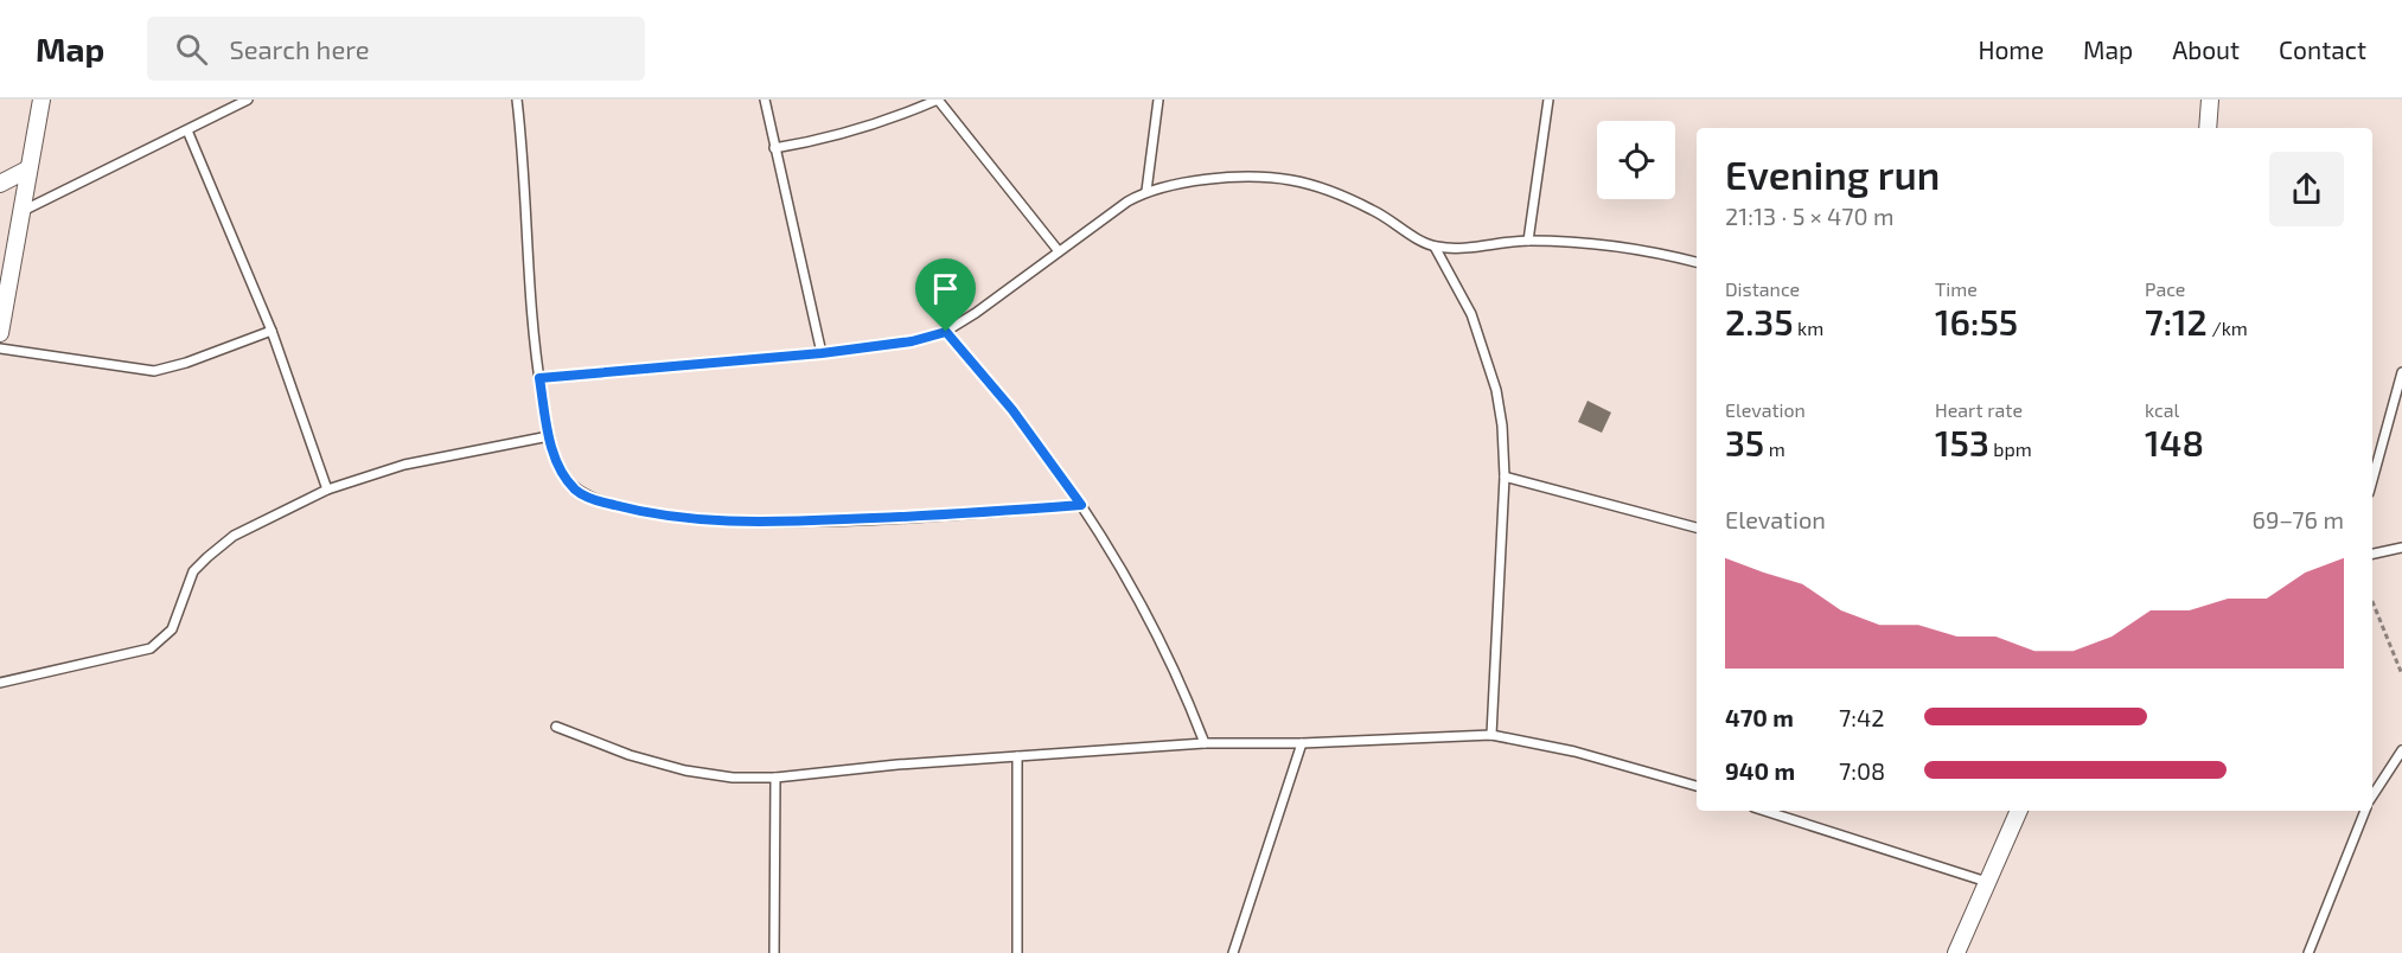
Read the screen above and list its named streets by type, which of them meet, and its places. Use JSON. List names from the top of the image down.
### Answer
{
  "page": {
    "header": "Map",
    "search": "Search here",
    "nav": [
      "Home",
      "Map",
      "About",
      "Contact"
    ],
    "heading": ["Evening run", "21:13 · 5 × 470 m"],
    "stats": [
      ["Distance", "2.35 km"],
      ["Time", "16:55"],
      ["Pace", "7:12 /km"],
      ["Elevation", "35 m"],
      ["Heart rate", "153 bpm"],
      ["kcal", "148"]
    ],
    "chart": ["Elevation", "69–76 m"],
    "list": [
      {
        "name": "470 m",
        "note": "7:42"
      },
      {
        "name": "940 m",
        "note": "7:08"
      }
    ]
  }
}
